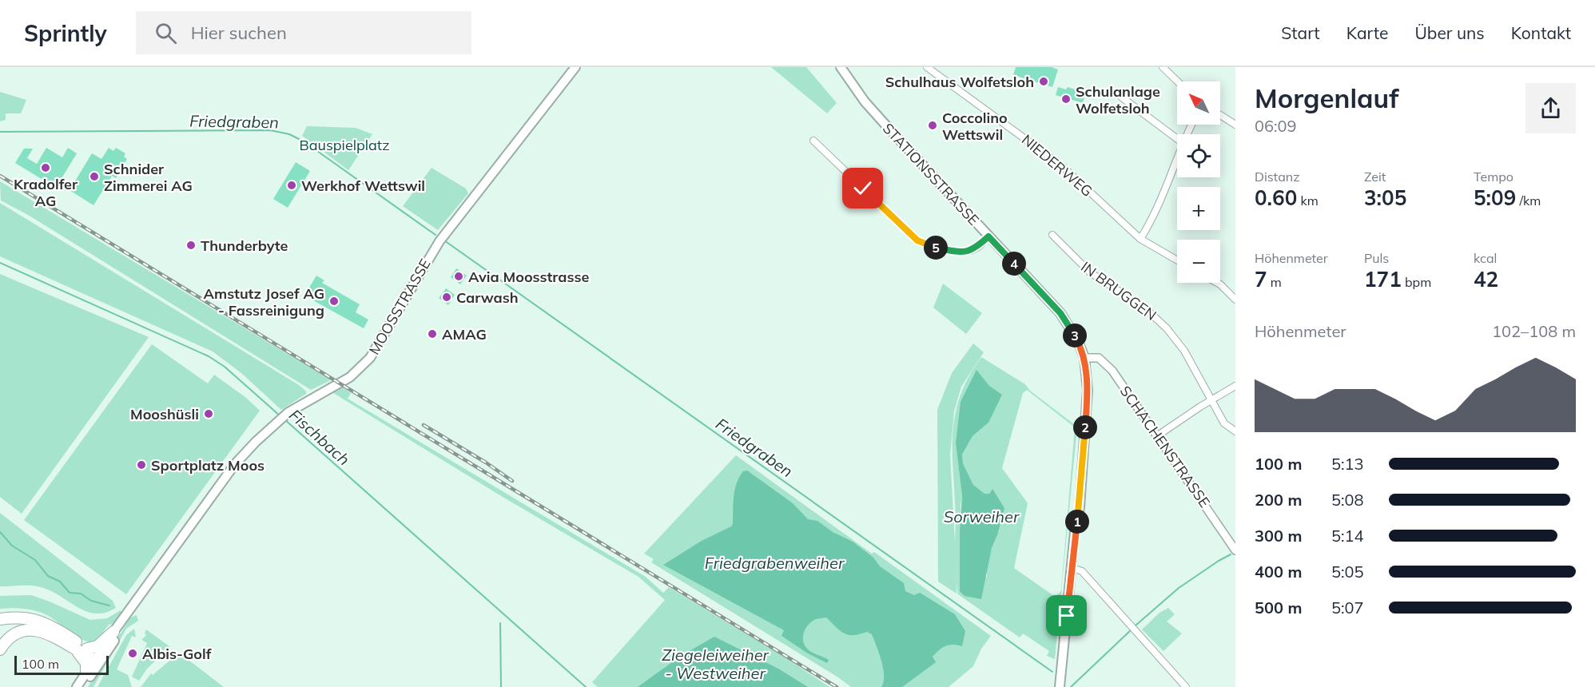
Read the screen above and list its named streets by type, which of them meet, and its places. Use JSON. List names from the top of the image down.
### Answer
{
  "streets": {
    "main road": ["STATIONSSTRASSE", "MOOSSTRASSE"],
    "street": ["NIEDERWEG", "IN BRUGGEN", "SCHACHENSTRASSE"]
  },
  "crossings": [
    ["STATIONSSTRASSE", "SCHACHENSTRASSE"]
  ],
  "water": [
    "Friedgraben",
    "Fischbach",
    "Sorweiher",
    "Friedgrabenweiher",
    "Ziegeleiweiher - Westweiher"
  ],
  "parks": ["Bauspielplatz"],
  "places": [
    "Schulhaus Wolfetsloh",
    "Schulanlage Wolfetsloh",
    "Coccolino Wettswil",
    "Kradolfer AG",
    "Schnider Zimmerei AG",
    "Werkhof Wettswil",
    "Thunderbyte",
    "Avia Moosstrasse",
    "Carwash",
    "Amstutz Josef AG - Fassreinigung",
    "AMAG",
    "Mooshüsli",
    "Sportplatz Moos",
    "Albis-Golf"
  ],
  "scale_bar": "100 m",
  "north": "top left",
  "page": {
    "header": "Sprintly",
    "search": "Hier suchen",
    "nav": [
      "Start",
      "Karte",
      "Über uns",
      "Kontakt"
    ],
    "heading": ["Morgenlauf", "06:09"],
    "map_buttons": ["+", "−"],
    "stats": [
      ["Distanz", "0.60 km"],
      ["Zeit", "3:05"],
      ["Tempo", "5:09 /km"],
      ["Höhenmeter", "7 m"],
      ["Puls", "171 bpm"],
      ["kcal", "42"]
    ],
    "pins": [
      "5",
      "4",
      "3",
      "2",
      "1"
    ],
    "chart": ["Höhenmeter", "102–108 m"],
    "list": [
      {
        "name": "100 m",
        "note": "5:13"
      },
      {
        "name": "200 m",
        "note": "5:08"
      },
      {
        "name": "300 m",
        "note": "5:14"
      },
      {
        "name": "400 m",
        "note": "5:05"
      },
      {
        "name": "500 m",
        "note": "5:07"
      }
    ],
    "scale": "100 m"
  }
}
